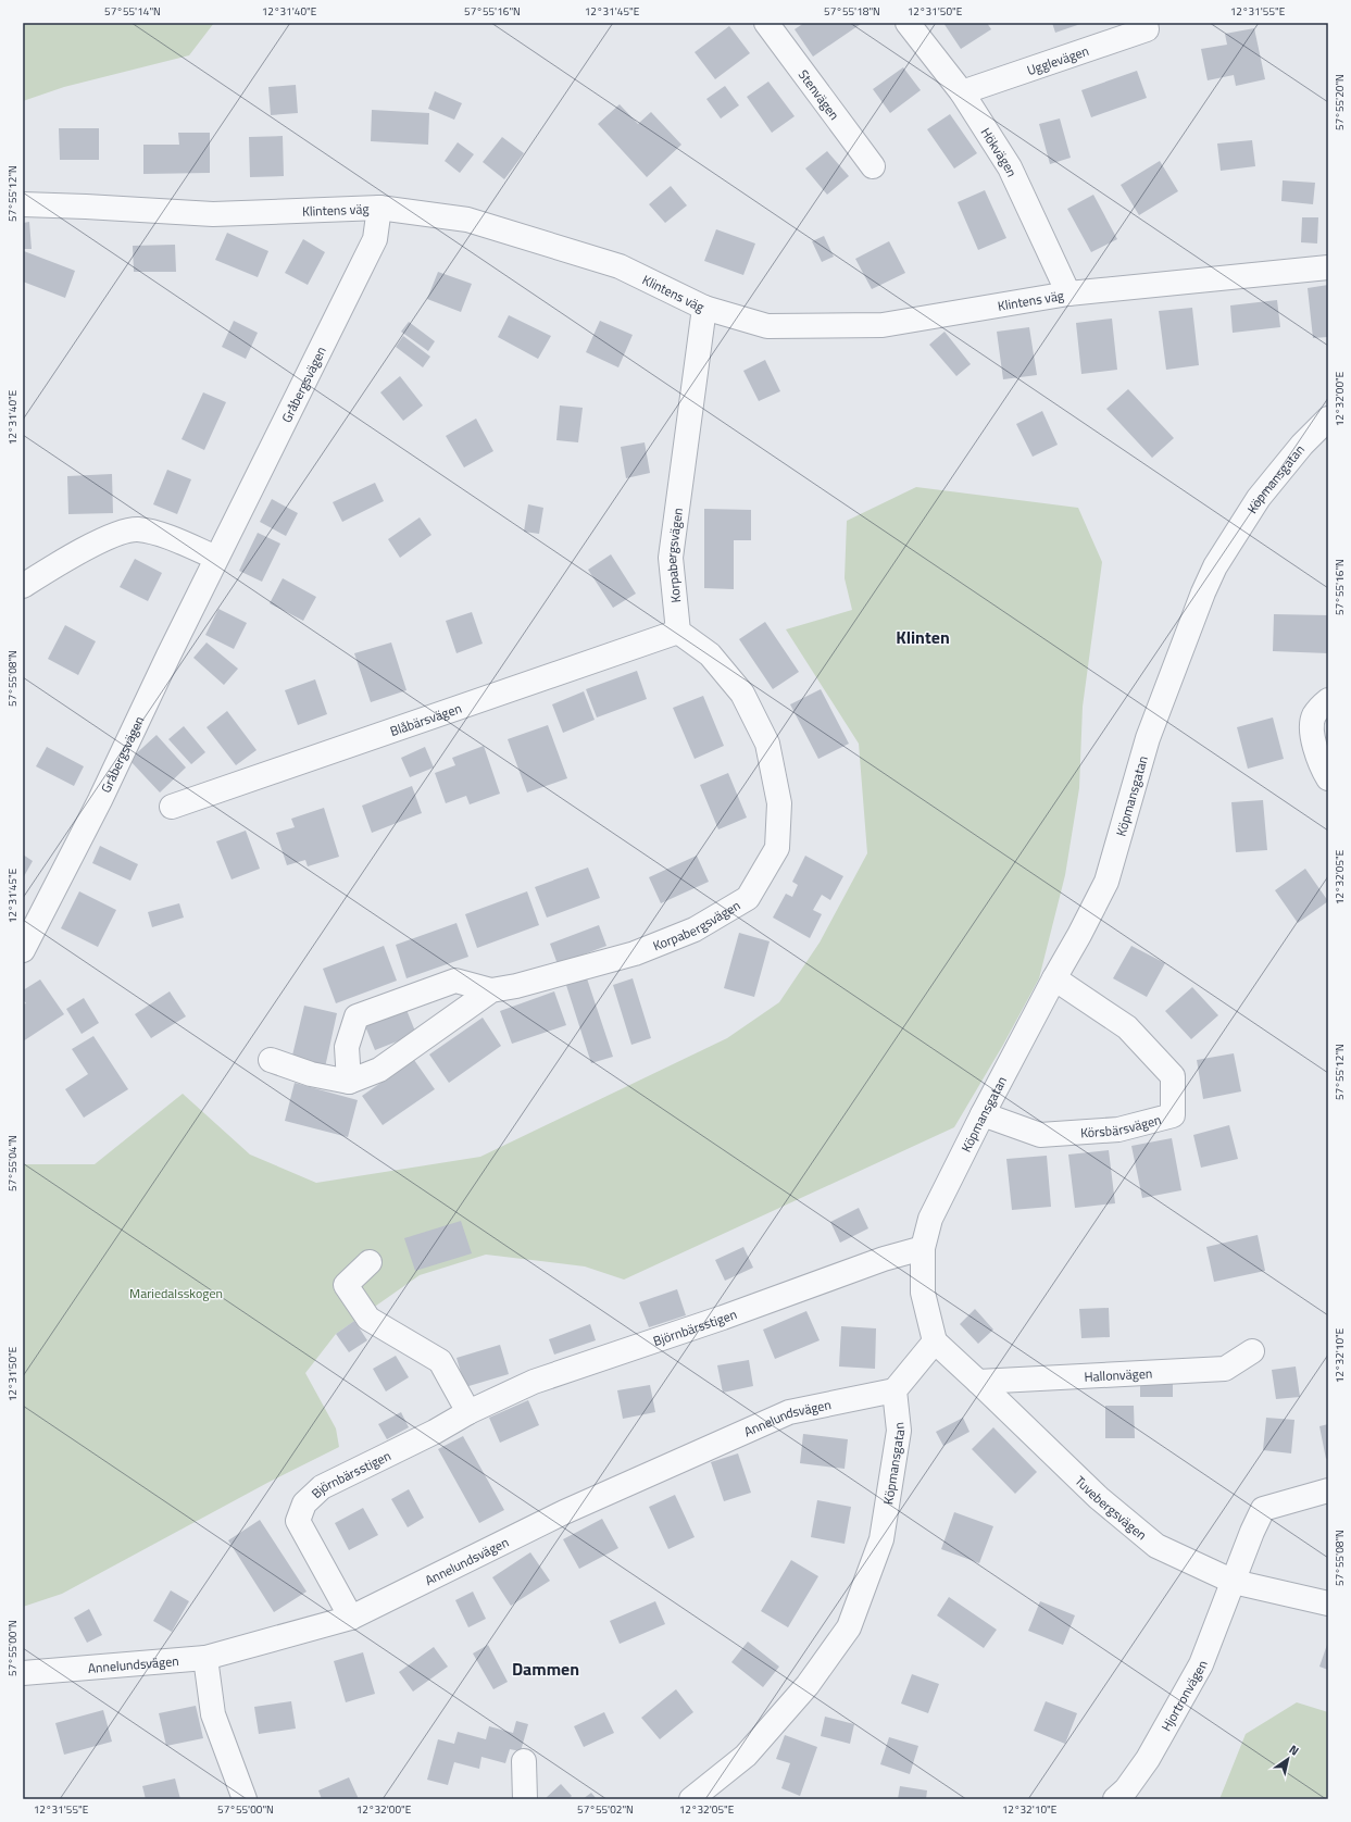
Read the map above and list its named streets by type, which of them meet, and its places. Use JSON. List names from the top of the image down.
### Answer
{
  "streets": {
    "street": [
      "Ugglevägen",
      "Stenvägen",
      "Hökvägen",
      "Klintens väg",
      "Gråbergsvägen",
      "Köpmansgatan",
      "Korpabergsvägen",
      "Blåbärsvägen",
      "Körsbärsvägen",
      "Björnbärsstigen",
      "Hallonvägen",
      "Annelundsvägen",
      "Tuvebergsvägen",
      "Hjortronvägen"
    ]
  },
  "crossings": [
    ["Ugglevägen", "Hökvägen"],
    ["Hökvägen", "Klintens väg"],
    ["Klintens väg", "Gråbergsvägen"],
    ["Klintens väg", "Korpabergsvägen"],
    ["Köpmansgatan", "Körsbärsvägen"],
    ["Köpmansgatan", "Björnbärsstigen"],
    ["Köpmansgatan", "Annelundsvägen"],
    ["Köpmansgatan", "Tuvebergsvägen"],
    ["Korpabergsvägen", "Blåbärsvägen"],
    ["Björnbärsstigen", "Annelundsvägen"],
    ["Hallonvägen", "Tuvebergsvägen"],
    ["Tuvebergsvägen", "Hjortronvägen"]
  ],
  "districts": ["Klinten", "Dammen"],
  "parks": ["Mariedalsskogen"],
  "north": "top right",
  "coordinates": [
    "57°55'14\"N",
    "12°31'40\"E",
    "57°55'16\"N",
    "12°31'45\"E",
    "57°55'18\"N",
    "12°31'50\"E",
    "12°31'55\"E",
    "57°55'20\"N",
    "57°55'12\"N",
    "12°32'00\"E",
    "57°55'08\"N",
    "12°32'05\"E",
    "57°55'04\"N",
    "12°32'10\"E",
    "57°55'00\"N",
    "57°55'02\"N"
  ]
}
